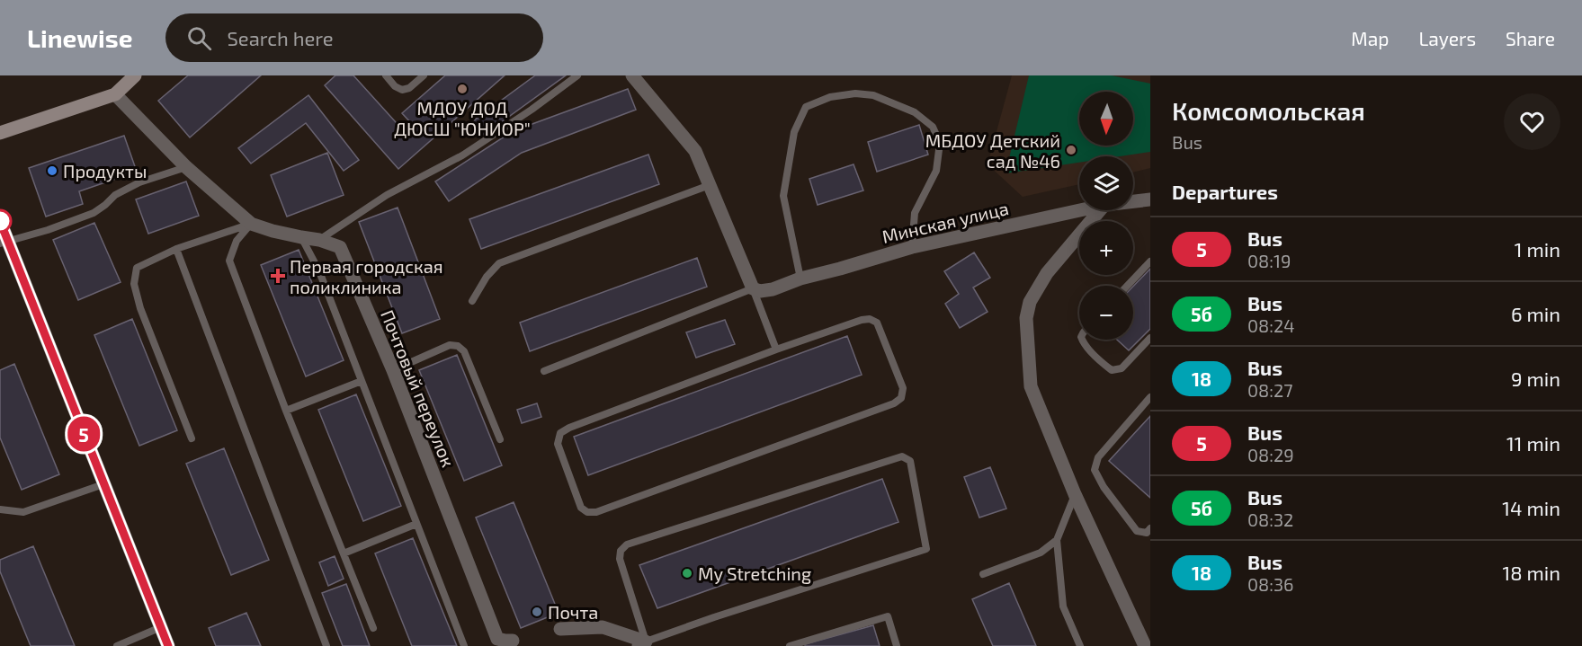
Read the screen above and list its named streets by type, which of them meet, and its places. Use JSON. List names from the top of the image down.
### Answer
{
  "streets": {
    "street": ["Минская улица", "Почтовый переулок"]
  },
  "places": {
    "other": [
      "МДОУ ДОД ДЮСШ \"ЮНИОР\"",
      "МБДОУ Детский сад №46",
      "Продукты",
      "My Stretching",
      "Почта"
    ],
    "health": ["Первая городская поликлиника"]
  },
  "lines": ["bus line 5"],
  "north": "bottom",
  "page": {
    "header": "Linewise",
    "search": "Search here",
    "nav": ["Map", "Layers", "Share"],
    "on_map": "5",
    "heading": [
      ["Комсомольская", "Bus"],
      "Departures"
    ],
    "map_buttons": ["+", "−"],
    "list": [
      {
        "mark": "5",
        "name": "Bus",
        "note": "08:19",
        "value": "1 min"
      },
      {
        "mark": "5б",
        "name": "Bus",
        "note": "08:24",
        "value": "6 min"
      },
      {
        "mark": "18",
        "name": "Bus",
        "note": "08:27",
        "value": "9 min"
      },
      {
        "mark": "5",
        "name": "Bus",
        "note": "08:29",
        "value": "11 min"
      },
      {
        "mark": "5б",
        "name": "Bus",
        "note": "08:32",
        "value": "14 min"
      },
      {
        "mark": "18",
        "name": "Bus",
        "note": "08:36",
        "value": "18 min"
      }
    ]
  }
}
